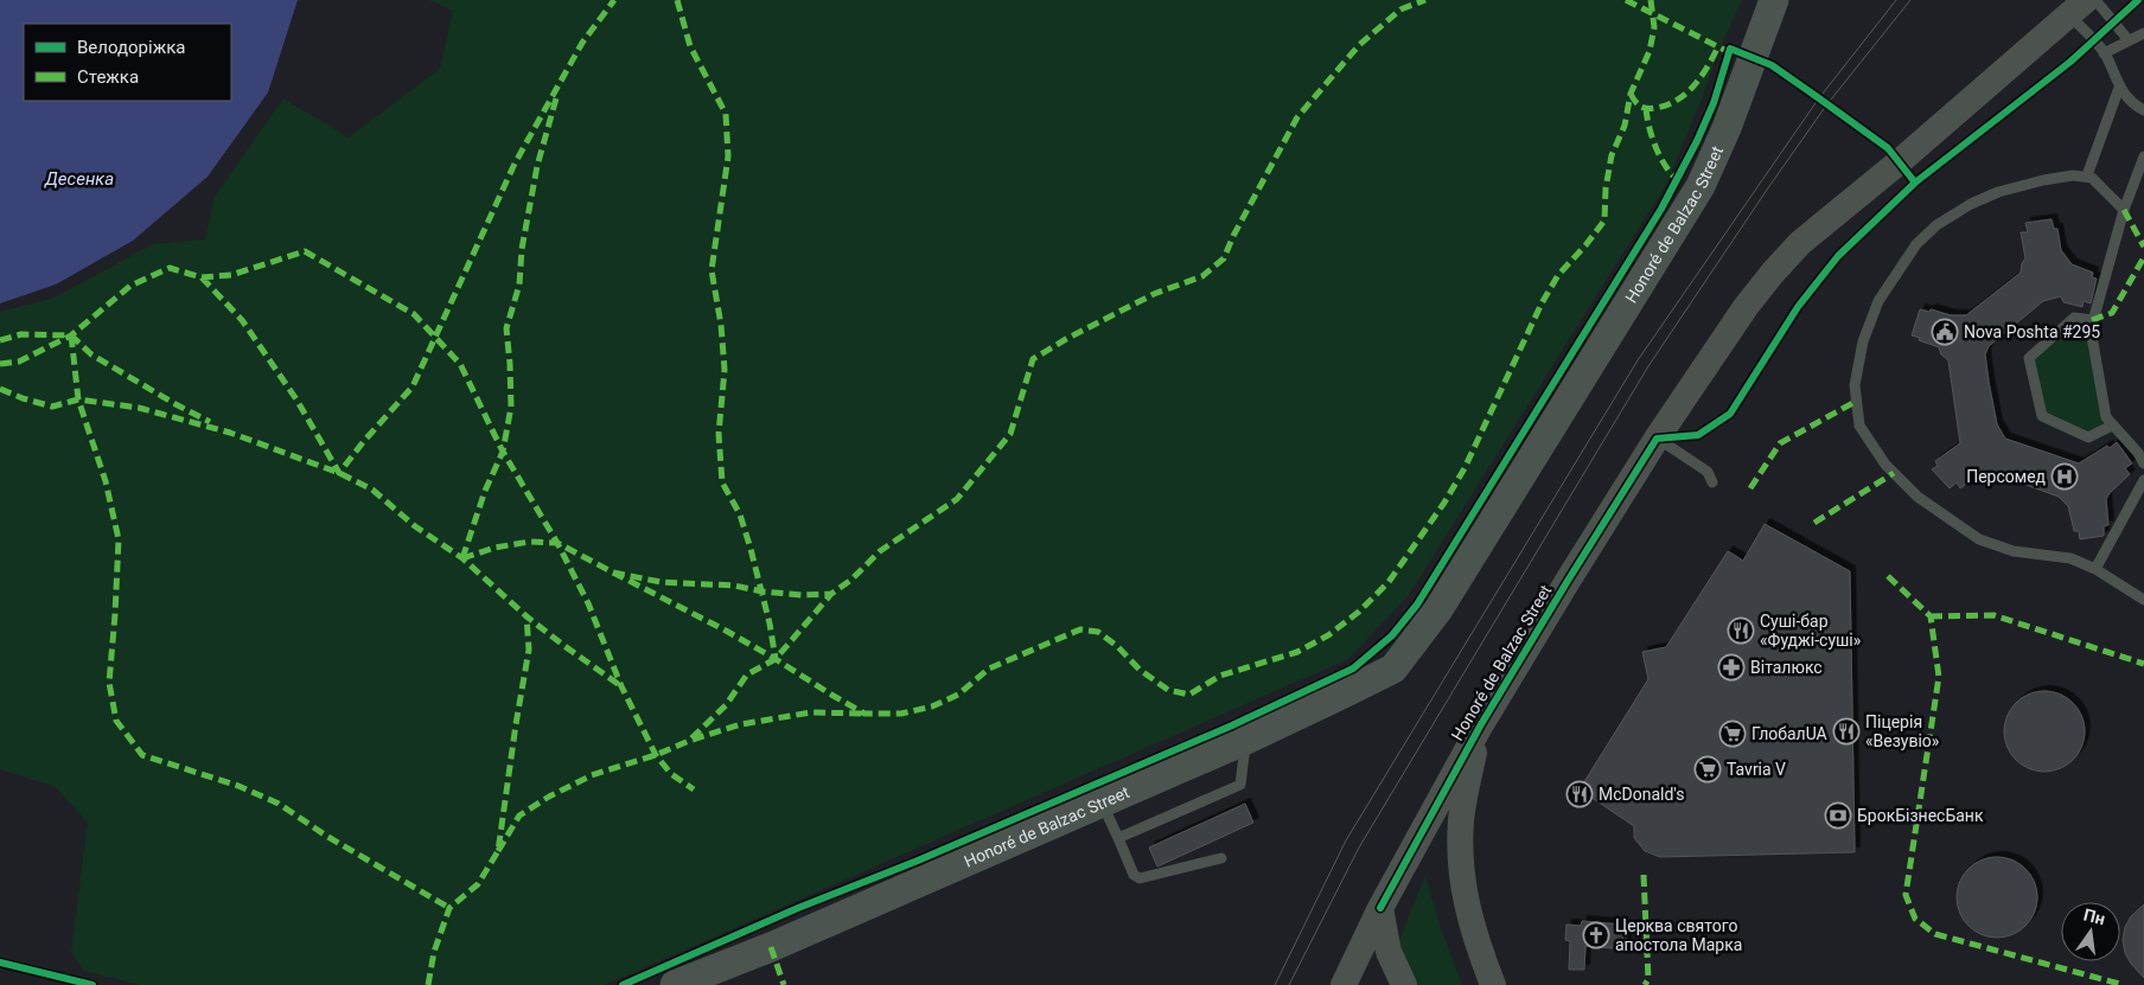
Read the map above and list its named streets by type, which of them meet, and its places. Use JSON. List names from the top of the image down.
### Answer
{
  "streets": {
    "main road": ["Honoré de Balzac Street"]
  },
  "water": ["Десенка"],
  "places": {
    "public building": ["Nova Poshta #295"],
    "hospital": ["Персомед"],
    "restaurant": ["Суші-бар «Фуджі-суші»", "Піцерія «Везувіо»", "McDonald's"],
    "pharmacy": ["Віталюкс"],
    "supermarket": ["ГлобалUA", "Tavria V"],
    "bank": ["БрокБізнесБанк"],
    "church": ["Церква святого апостола Марка"]
  },
  "legend": ["Велодоріжка", "Стежка"],
  "north": "top"
}
